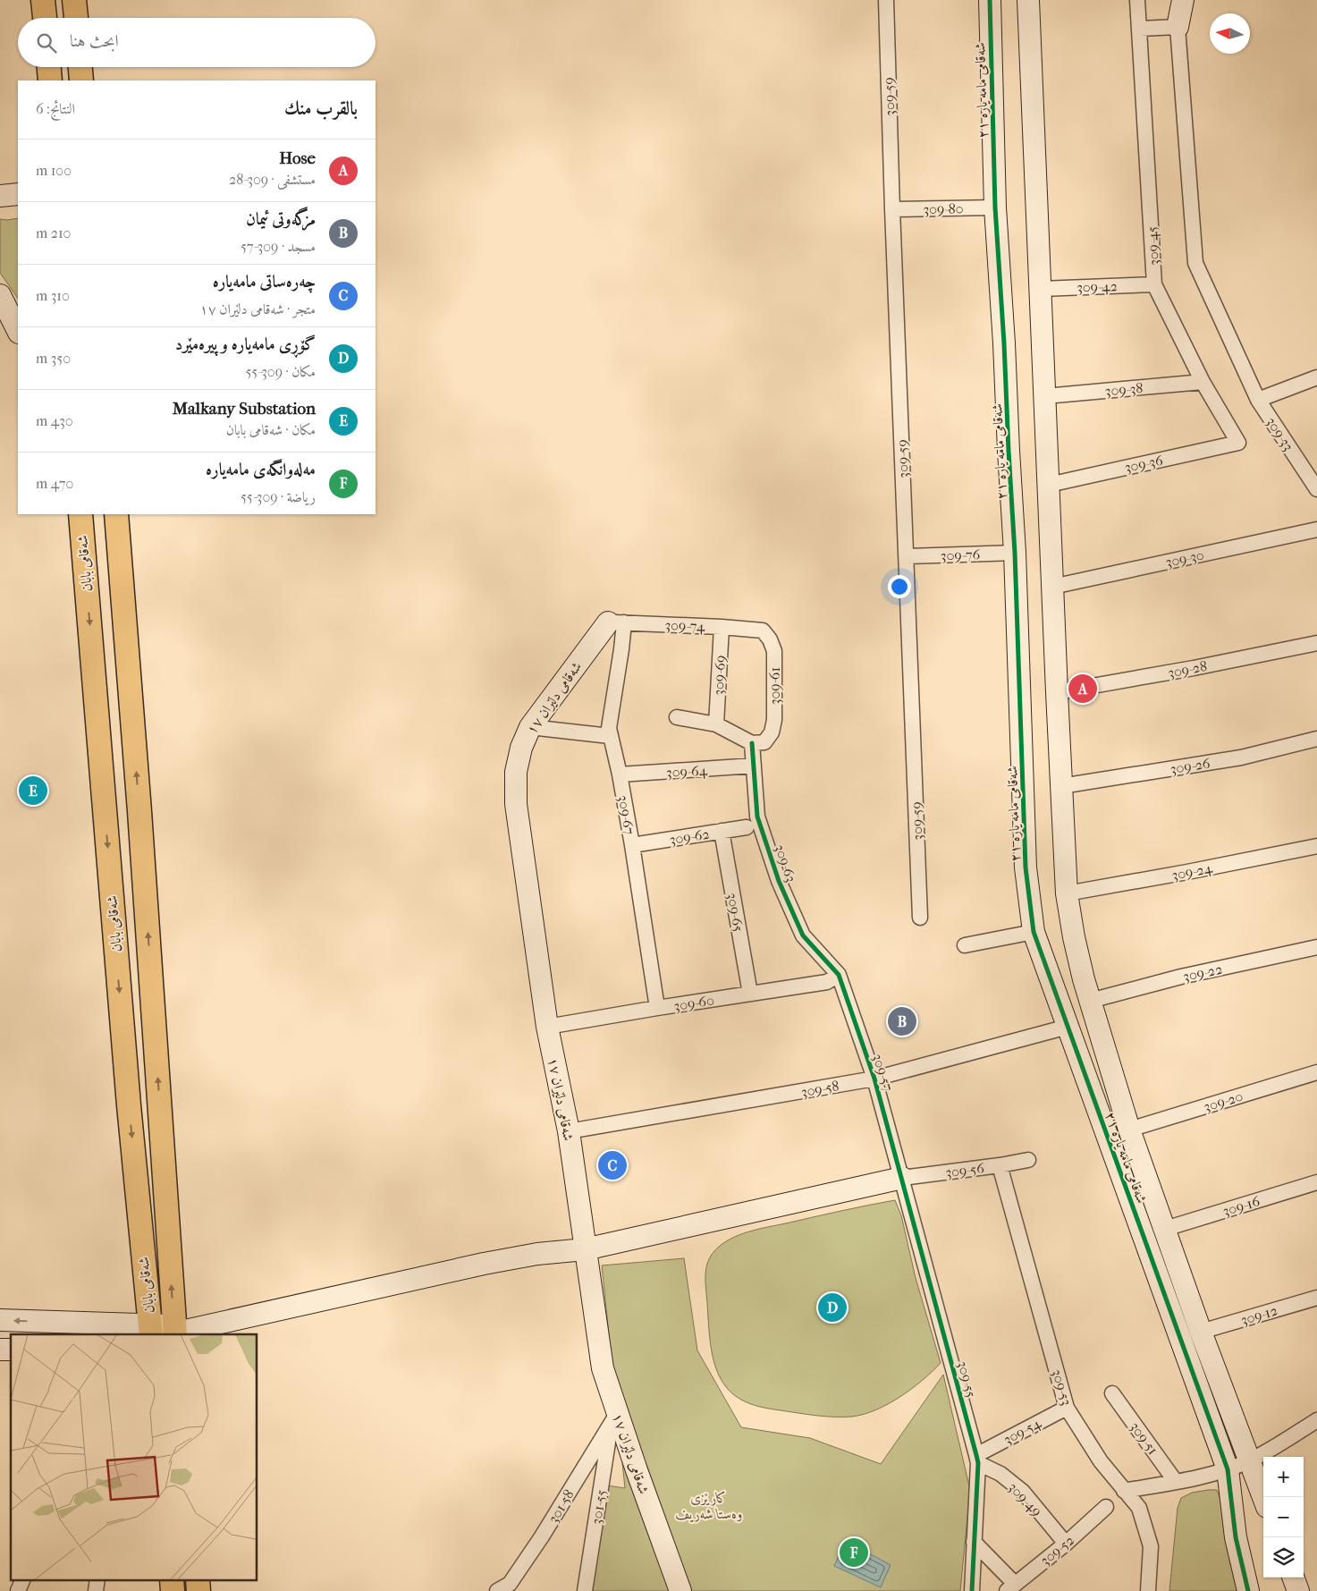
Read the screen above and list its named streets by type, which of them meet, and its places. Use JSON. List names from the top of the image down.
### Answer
{
  "streets": {
    "main road": ["شەقامی بابان"],
    "street": [
      "شەقامی مامە یارە ٢١",
      "309-59",
      "309-80",
      "309-45",
      "309-42",
      "309-38",
      "309-33",
      "309-36",
      "309-76",
      "309-30",
      "309-74",
      "309-28",
      "309-69",
      "309-61",
      "شەقامی دلێران ١٧",
      "309-26",
      "309-64",
      "309-67",
      "309-62",
      "309-63",
      "309-24",
      "309-65",
      "309-22",
      "309-60",
      "309-57",
      "309-58",
      "309-20",
      "309-56",
      "309-16",
      "309-12",
      "309-55",
      "309-53",
      "309-54",
      "309-51",
      "309-49",
      "301-58",
      "301-55",
      "309-52"
    ]
  },
  "crossings": [
    ["شەقامی مامە یارە ٢١", "309-80"],
    ["شەقامی مامە یارە ٢١", "309-42"],
    ["شەقامی مامە یارە ٢١", "309-38"],
    ["شەقامی مامە یارە ٢١", "309-36"],
    ["شەقامی مامە یارە ٢١", "309-76"],
    ["شەقامی مامە یارە ٢١", "309-30"],
    ["شەقامی مامە یارە ٢١", "309-28"],
    ["شەقامی مامە یارە ٢١", "309-26"],
    ["شەقامی مامە یارە ٢١", "309-24"],
    ["شەقامی مامە یارە ٢١", "309-22"],
    ["شەقامی مامە یارە ٢١", "309-58"],
    ["شەقامی مامە یارە ٢١", "309-20"],
    ["شەقامی مامە یارە ٢١", "309-16"],
    ["شەقامی مامە یارە ٢١", "309-12"],
    ["309-59", "309-80"],
    ["309-59", "309-76"],
    ["309-45", "309-42"],
    ["309-45", "309-38"],
    ["309-45", "309-36"],
    ["309-74", "309-69"],
    ["309-74", "309-61"],
    ["309-74", "شەقامی دلێران ١٧"],
    ["309-74", "309-67"],
    ["309-61", "309-63"],
    ["شەقامی دلێران ١٧", "309-67"],
    ["شەقامی دلێران ١٧", "309-60"],
    ["شەقامی دلێران ١٧", "309-58"],
    ["شەقامی دلێران ١٧", "301-58"],
    ["شەقامی دلێران ١٧", "301-55"],
    ["309-64", "309-67"],
    ["309-64", "309-63"],
    ["309-67", "309-62"],
    ["309-67", "309-60"],
    ["309-62", "309-65"],
    ["309-63", "309-60"],
    ["309-63", "309-57"],
    ["309-65", "309-60"],
    ["309-60", "309-57"],
    ["309-57", "309-58"],
    ["309-57", "309-56"],
    ["309-57", "309-55"],
    ["309-56", "309-55"],
    ["309-56", "309-53"],
    ["309-55", "309-54"],
    ["309-55", "309-49"],
    ["309-53", "309-54"],
    ["309-54", "309-49"],
    ["309-49", "309-52"],
    ["301-58", "301-55"]
  ],
  "parks": ["کارێزی وەستا شەریف"],
  "north": "left",
  "page": {
    "search": "ابحث هنا",
    "heading": ["بالقرب منك", "النتائج: 6"],
    "list": [
      {
        "mark": "A",
        "name": "Hose",
        "note": "مستشفى · 309-28",
        "value": "100 m"
      },
      {
        "mark": "B",
        "name": "مزگەوتی ئیمان",
        "note": "مسجد · 309-57",
        "value": "210 m"
      },
      {
        "mark": "C",
        "name": "چەرەساتی مامەیارە",
        "note": "متجر · شەقامی دلێران ١٧",
        "value": "310 m"
      },
      {
        "mark": "D",
        "name": "گۆڕی مامەیارە و پیرەمێرد",
        "note": "مكان · 309-55",
        "value": "350 m"
      },
      {
        "mark": "E",
        "name": "Malkany Substation",
        "note": "مكان · شەقامی بابان",
        "value": "430 m"
      },
      {
        "mark": "F",
        "name": "مەلەوانگەی مامەیارە",
        "note": "رياضة · 309-55",
        "value": "470 m"
      }
    ],
    "pins": [
      "A",
      "E",
      "B",
      "C",
      "D",
      "F"
    ],
    "map_buttons": ["+", "−"]
  }
}
